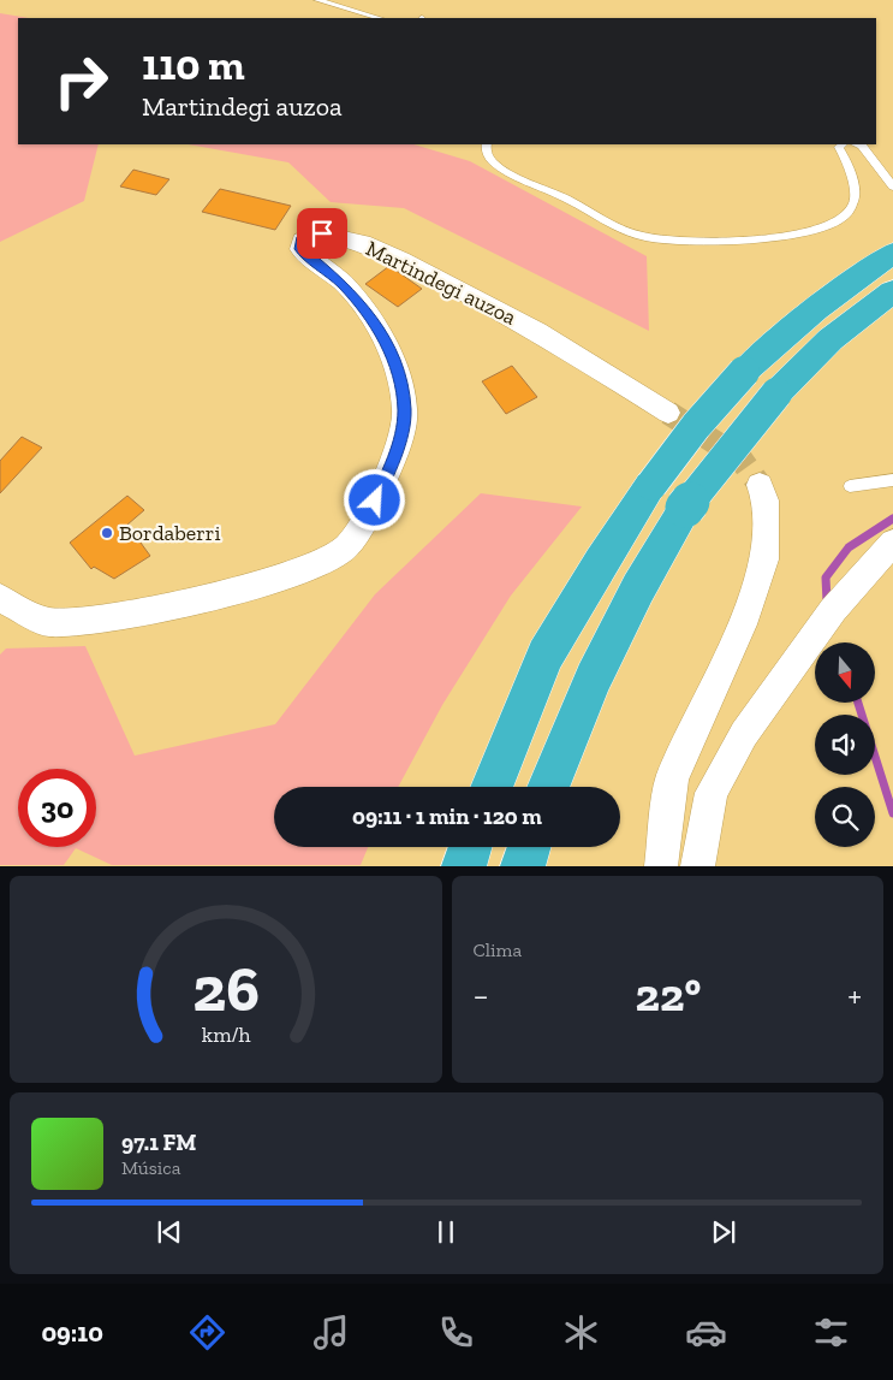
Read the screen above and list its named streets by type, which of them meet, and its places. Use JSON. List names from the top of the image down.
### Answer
{
  "streets": {
    "street": ["Martindegi auzoa"]
  },
  "places": ["Bordaberri"],
  "north": "bottom",
  "page": {
    "turn": ["110 m", "Martindegi auzoa"],
    "limit": "30",
    "trip": "09:11 · 1 min · 120 m",
    "tile": "Clima",
    "heat": ["−", "22°", "+"],
    "song": ["97.1 FM", "Música"],
    "tabs": "09:10",
    "gauge": ["26", "km/h"]
  }
}
